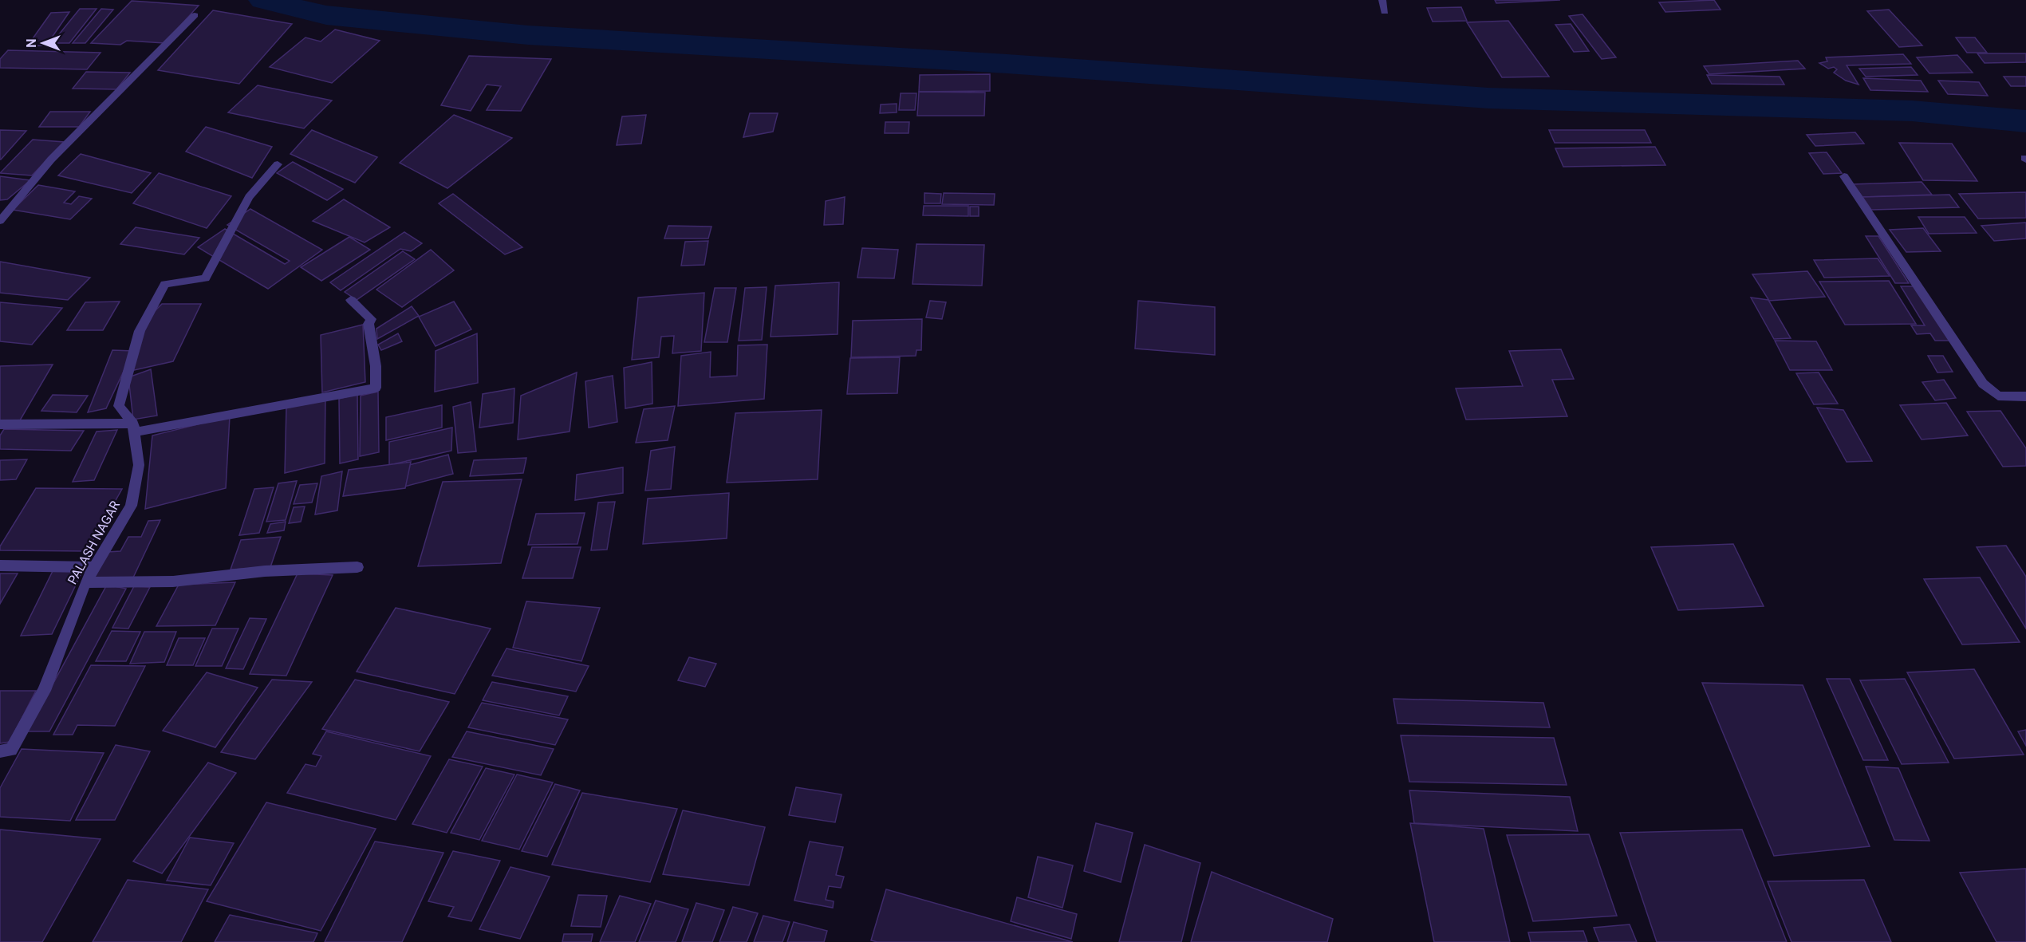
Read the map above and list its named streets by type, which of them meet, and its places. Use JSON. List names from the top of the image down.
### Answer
{
  "streets": {
    "street": ["PALASH NAGAR"]
  },
  "north": "left"
}
